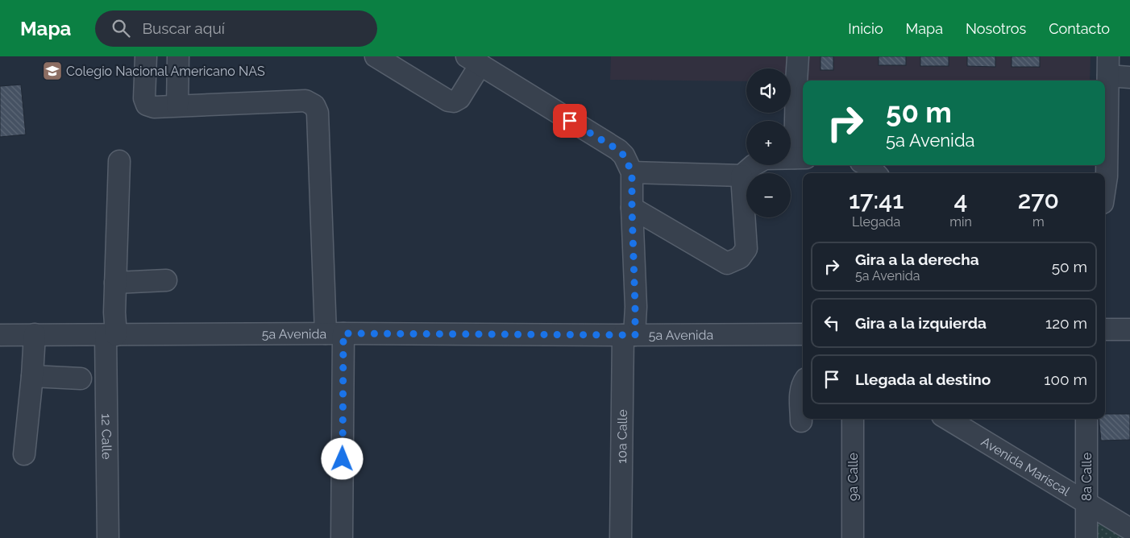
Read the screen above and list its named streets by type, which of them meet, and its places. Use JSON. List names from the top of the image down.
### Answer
{
  "streets": {
    "street": [
      "5a Avenida",
      "12 Calle",
      "10a Calle",
      "Avenida Mariscal",
      "9a Calle",
      "8a Calle"
    ]
  },
  "crossings": [
    ["5a Avenida", "12 Calle"],
    ["5a Avenida", "10a Calle"],
    ["Avenida Mariscal", "8a Calle"]
  ],
  "places": {
    "school or university": ["Colegio Nacional Americano NAS"]
  },
  "page": {
    "header": "Mapa",
    "search": "Buscar aquí",
    "nav": [
      "Inicio",
      "Mapa",
      "Nosotros",
      "Contacto"
    ],
    "map_buttons": ["+", "−"],
    "turn": ["50 m", "5a Avenida"],
    "eta": [
      "17:41",
      "Llegada",
      "4",
      "min",
      "270",
      "m"
    ],
    "list": [
      {
        "name": "Gira a la derecha",
        "note": "5a Avenida",
        "value": "50 m"
      },
      {
        "name": "Gira a la izquierda",
        "value": "120 m"
      },
      {
        "name": "Llegada al destino",
        "value": "100 m"
      }
    ]
  }
}
